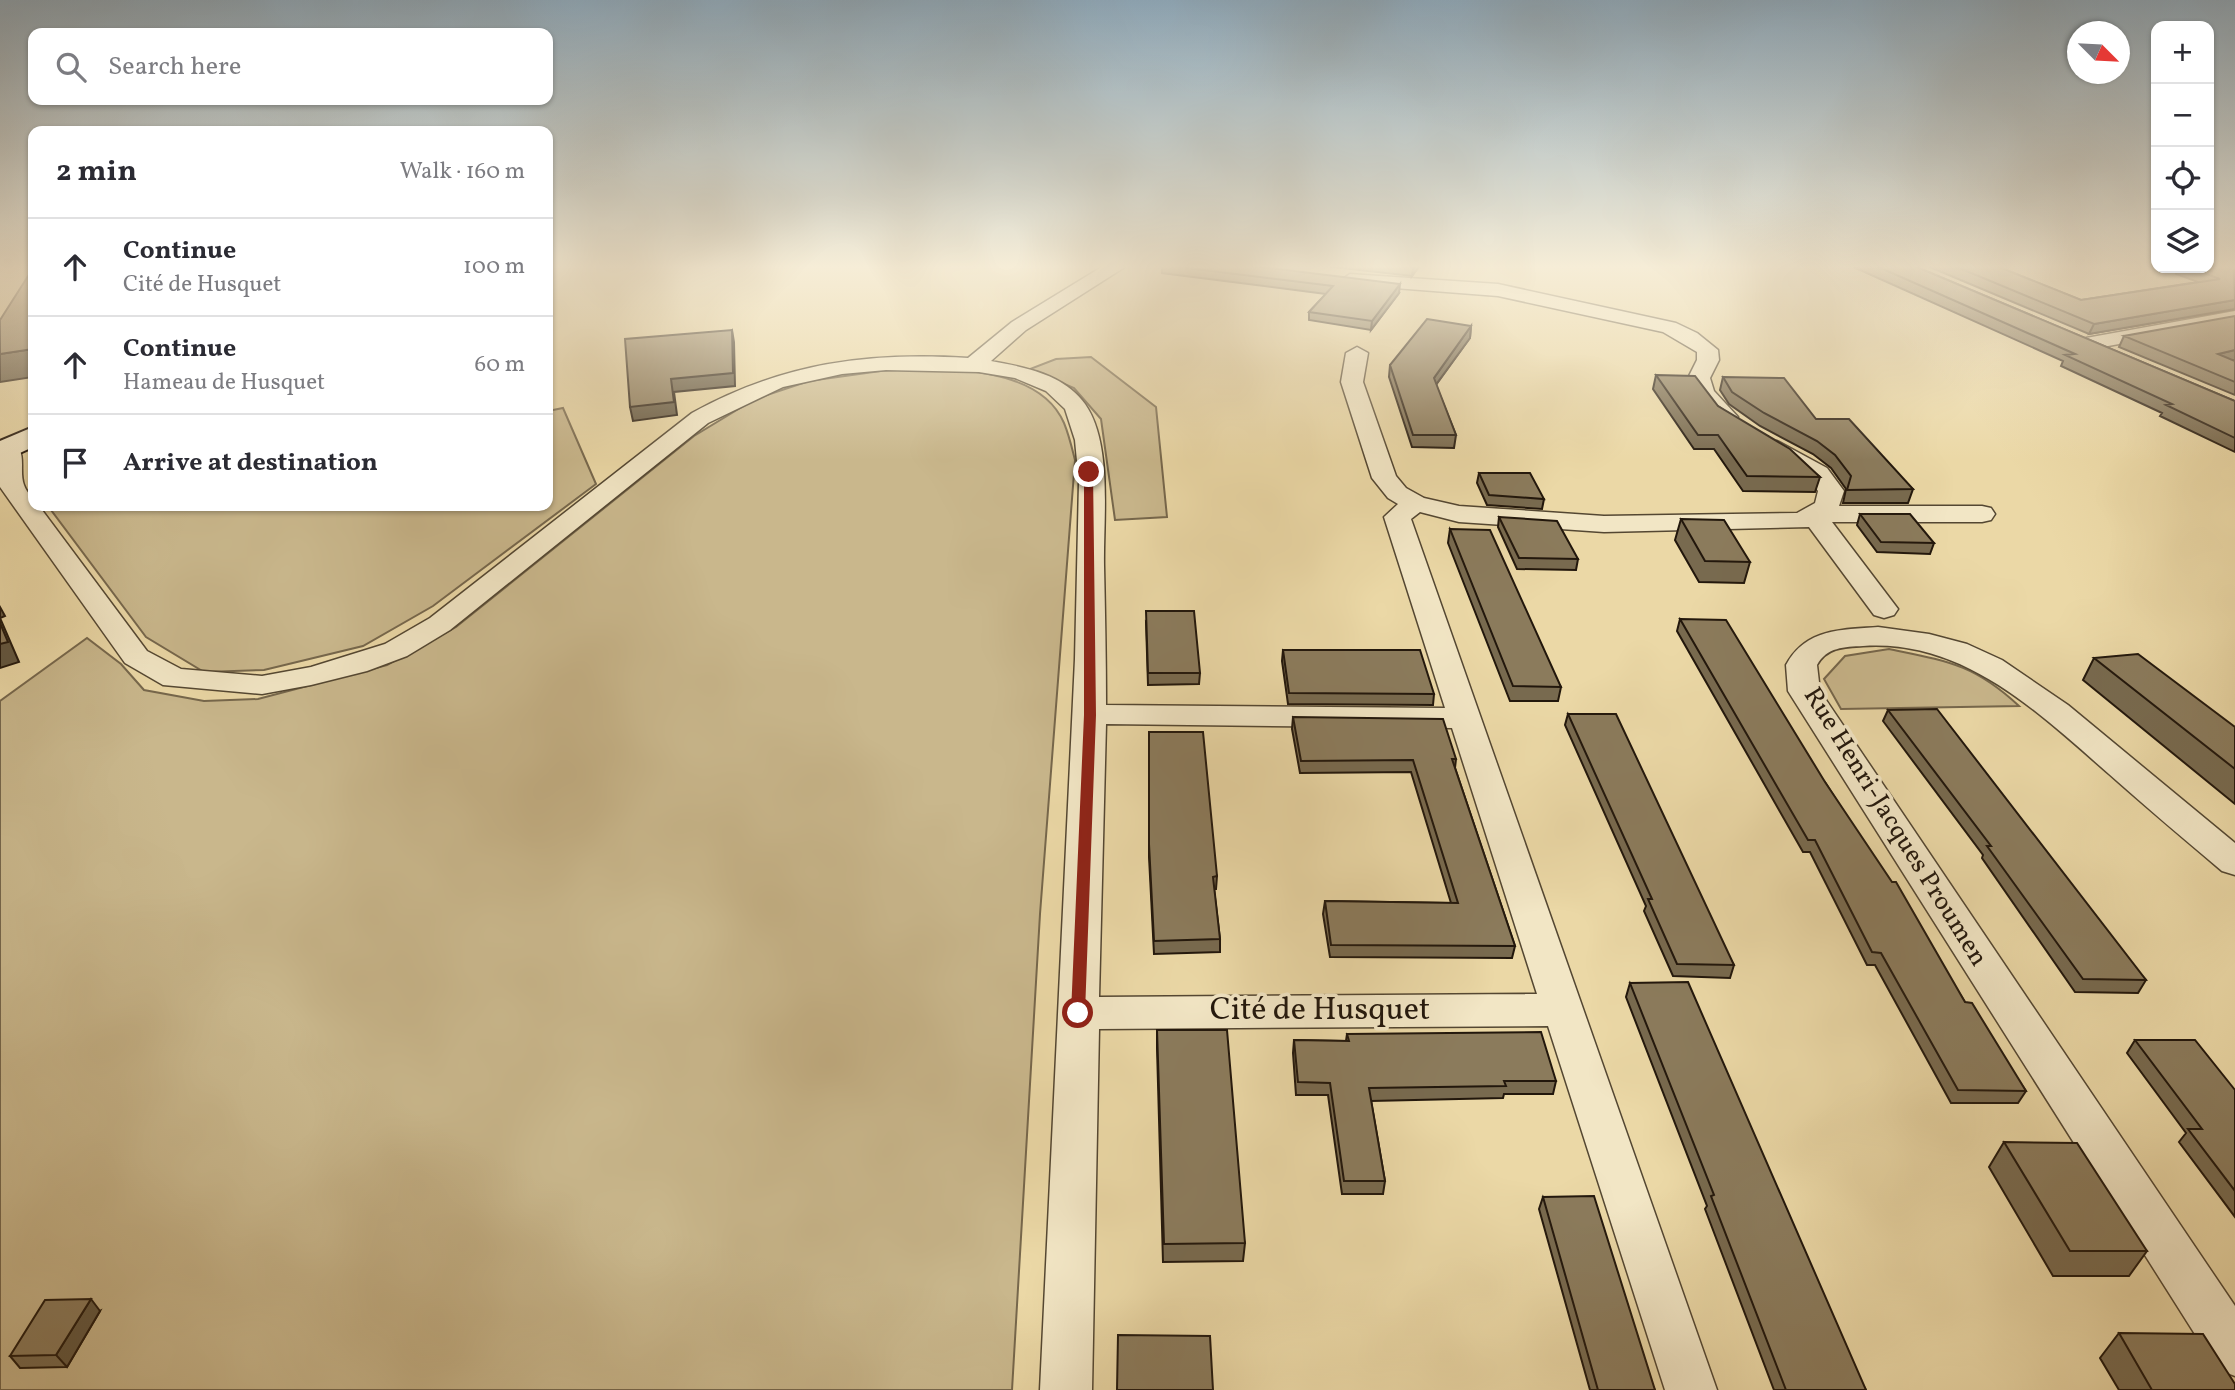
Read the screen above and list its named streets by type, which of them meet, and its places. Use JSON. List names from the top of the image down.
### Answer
{
  "streets": {
    "street": ["Rue Henri-Jacques Proumen", "Cité de Husquet"]
  },
  "north": "bottom right",
  "page": {
    "map_buttons": ["+", "−"],
    "search": "Search here",
    "heading": ["2 min", "Walk · 160 m"],
    "list": [
      ["Continue", "Cité de Husquet", "100 m"],
      ["Continue", "Hameau de Husquet", "60 m"],
      "Arrive at destination"
    ]
  }
}
